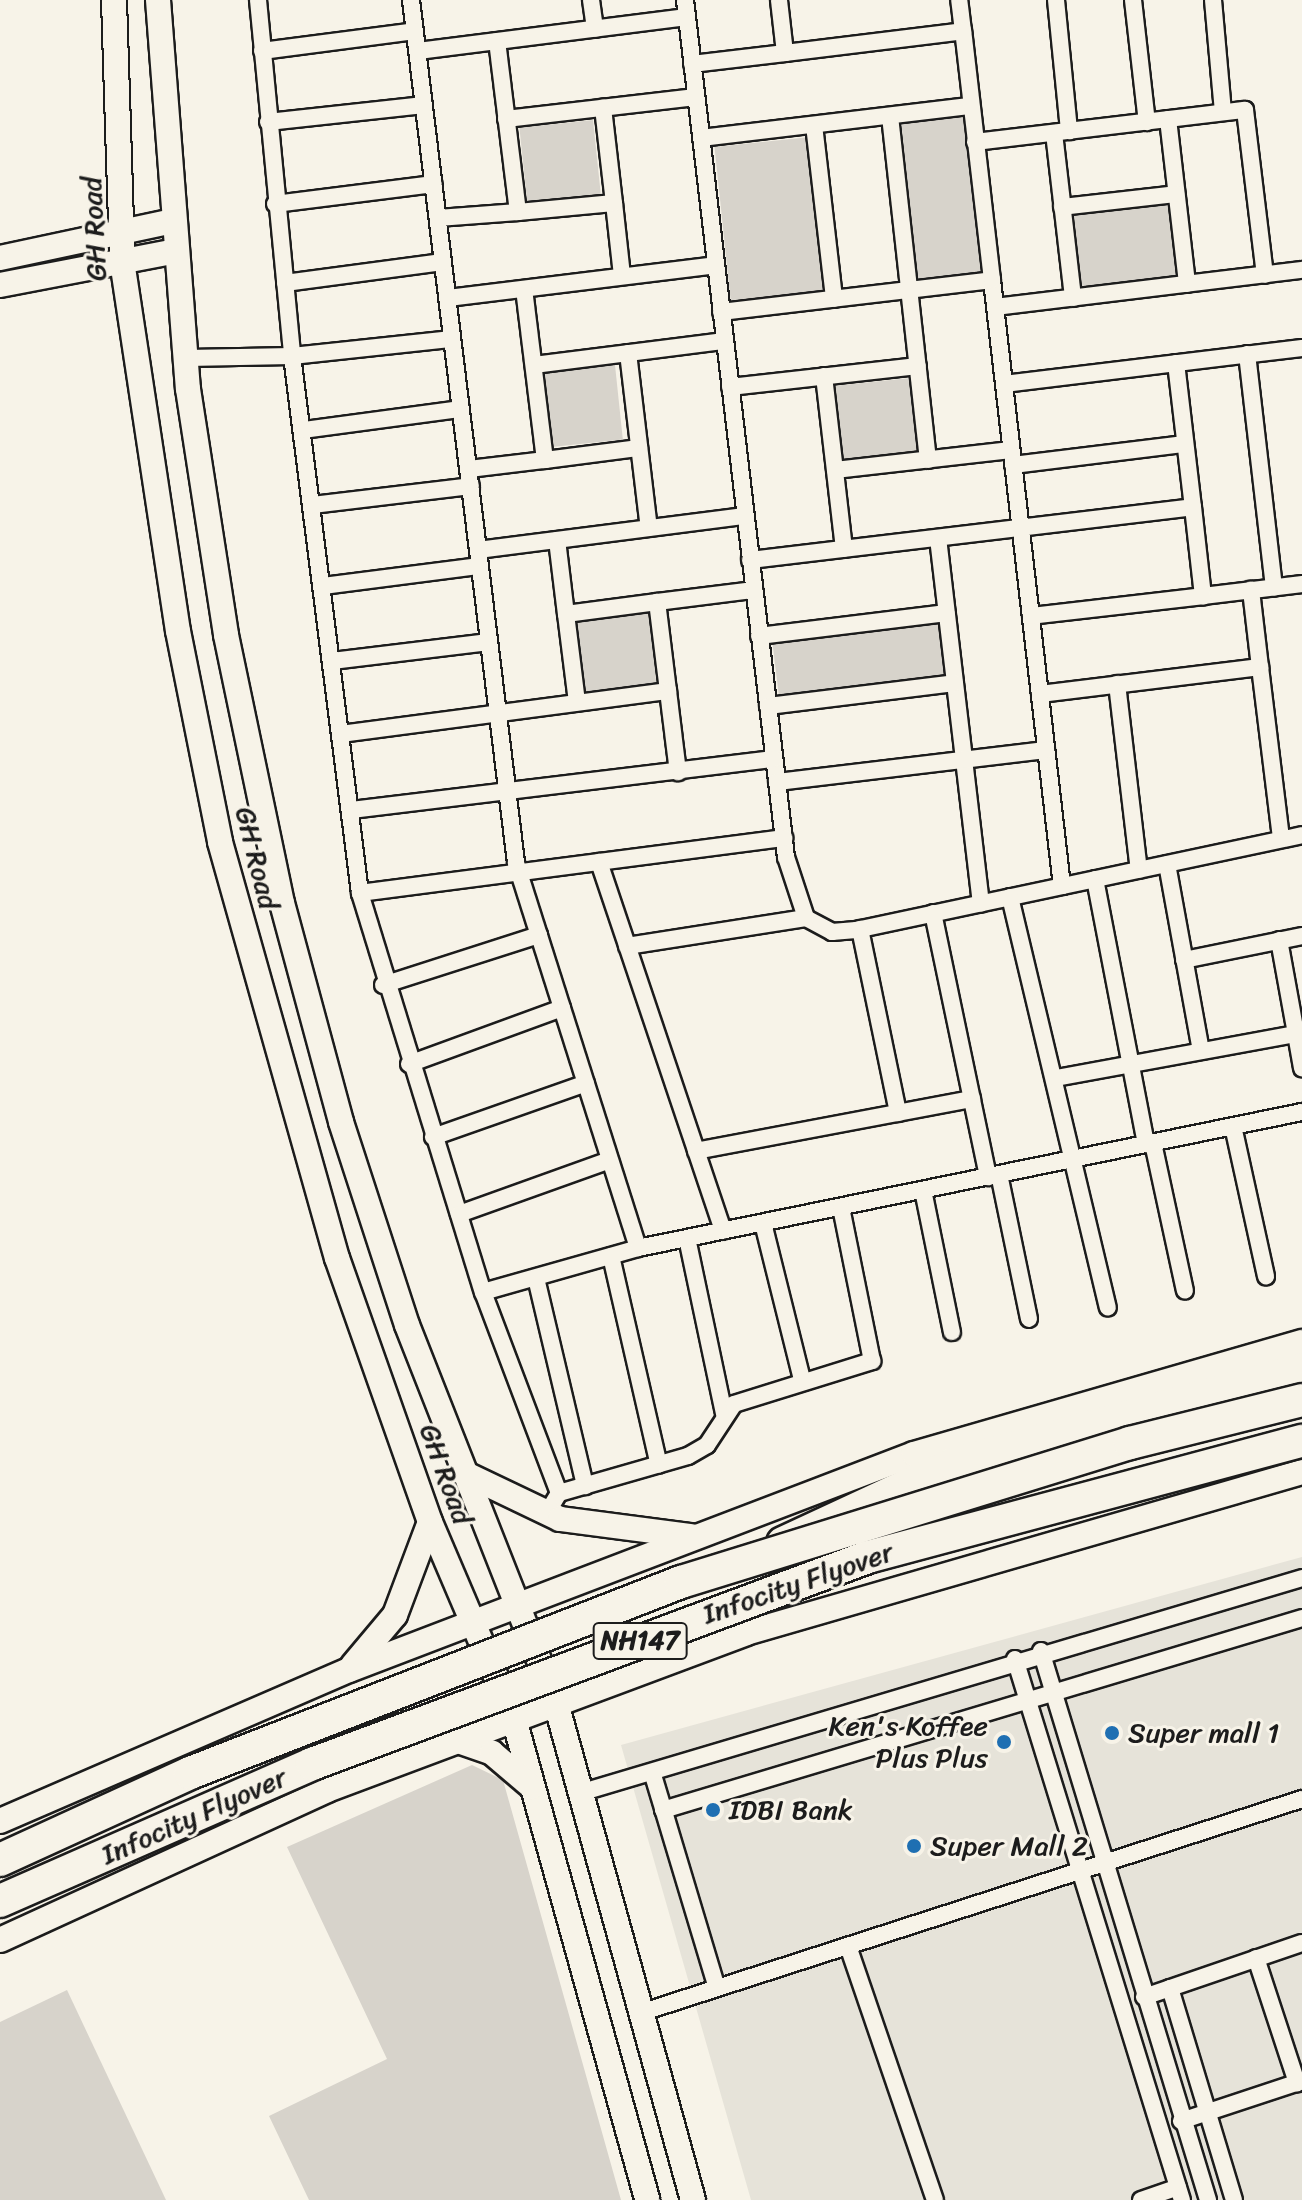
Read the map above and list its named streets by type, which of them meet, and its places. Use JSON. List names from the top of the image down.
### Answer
{
  "streets": {
    "highway": ["Infocity Flyover", "NH147"],
    "street": ["GH Road"]
  },
  "places": [
    "Super mall 1",
    "Ken's Koffee Plus Plus",
    "IDBI Bank",
    "Super Mall 2"
  ]
}
